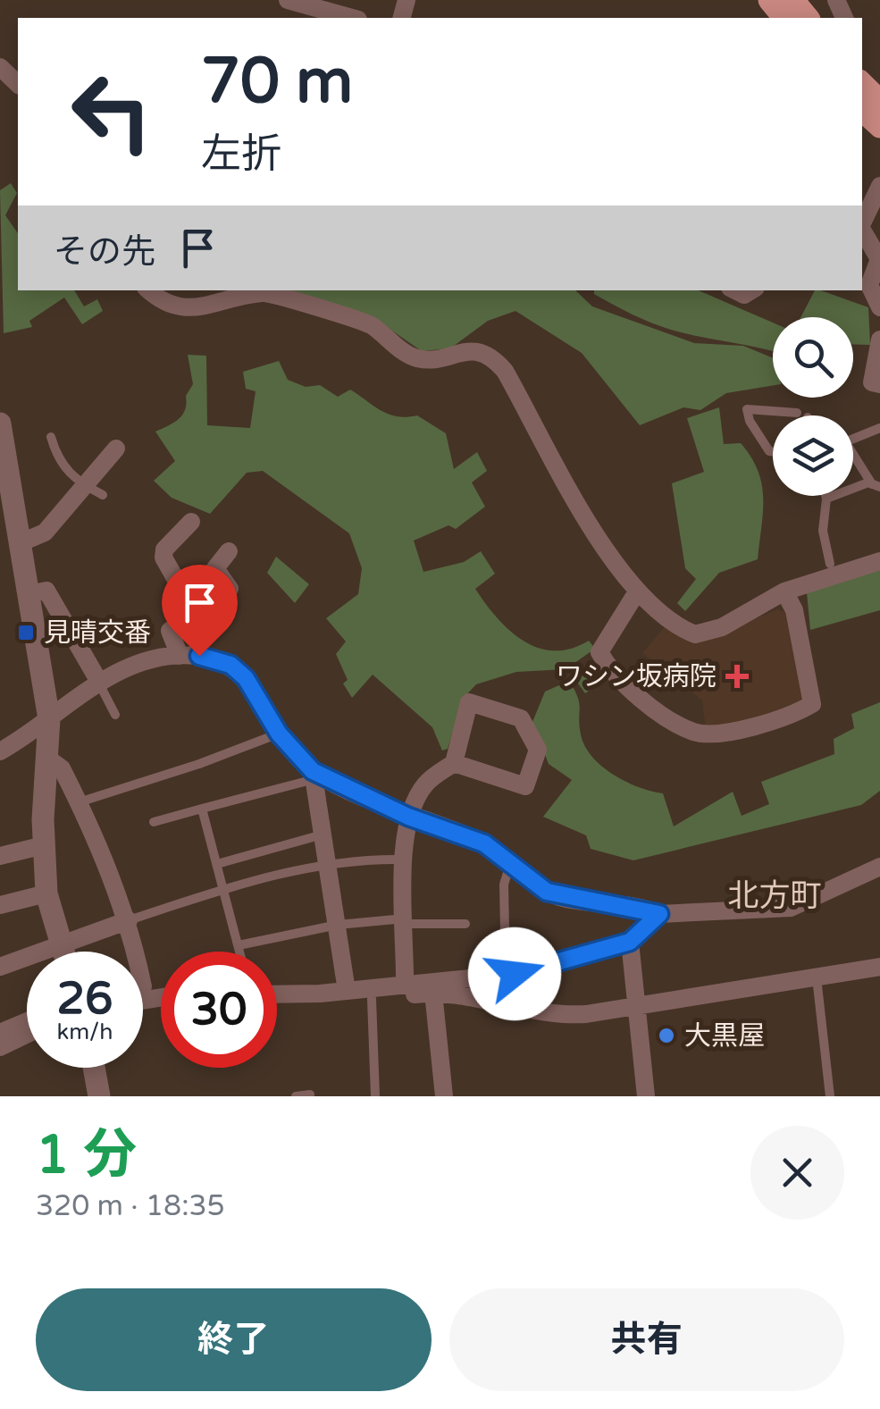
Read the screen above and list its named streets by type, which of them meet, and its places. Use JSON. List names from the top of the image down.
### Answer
{
  "districts": ["北方町"],
  "places": {
    "transit": ["見晴交番"],
    "health": ["ワシン坂病院"],
    "other": ["大黒屋"]
  },
  "page": {
    "turn": ["70 m", "左折"],
    "then": "その先",
    "speed": "26 km/h",
    "limit": "30",
    "heading": ["1 分", "320 m · 18:35"],
    "buttons": ["終了", "共有"]
  }
}
